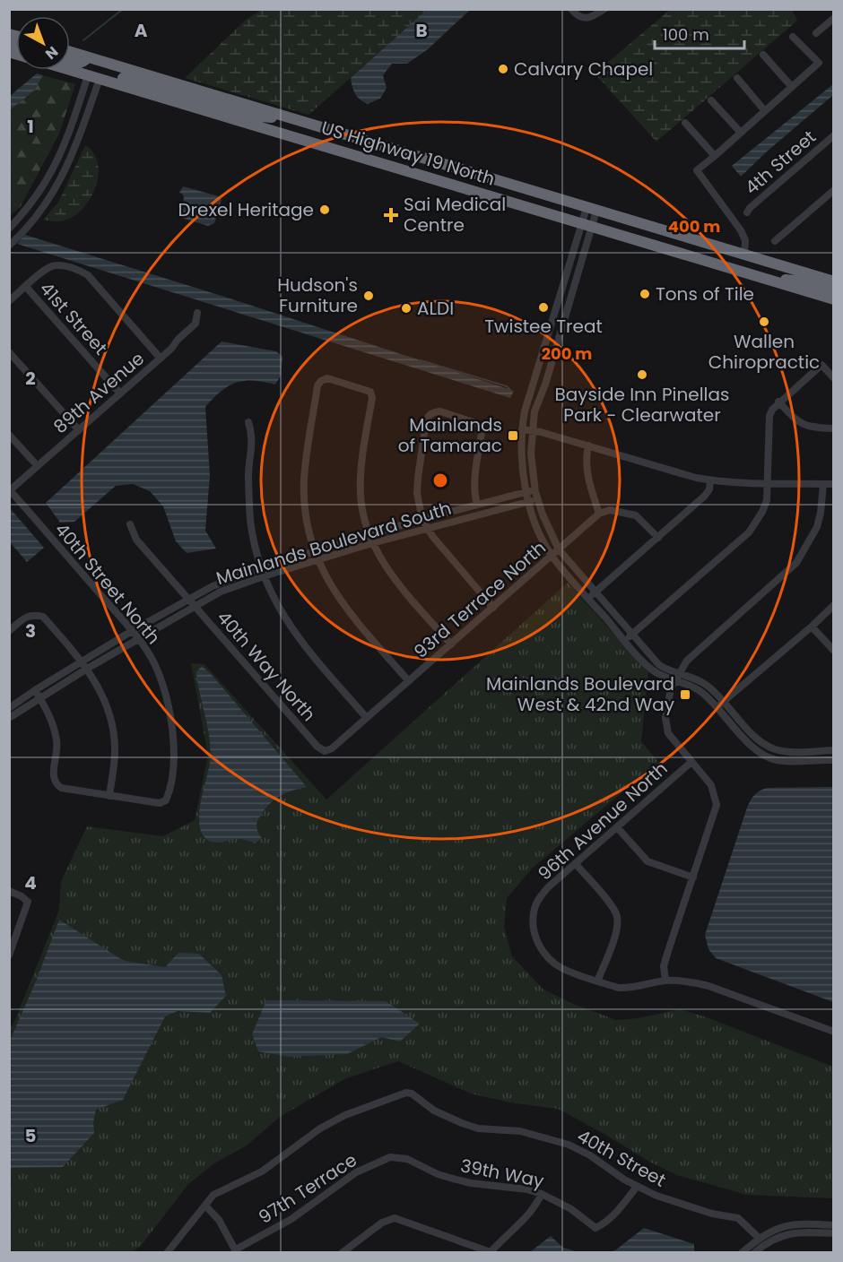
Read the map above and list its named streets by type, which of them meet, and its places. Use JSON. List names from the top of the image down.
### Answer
{
  "streets": {
    "highway": ["US Highway 19 North"],
    "street": [
      "4th Street",
      "41st Street",
      "89th Avenue",
      "Mainlands Boulevard South",
      "40th Street North",
      "93rd Terrace North",
      "40th Way North",
      "96th Avenue North",
      "40th Street",
      "39th Way",
      "97th Terrace"
    ]
  },
  "crossings": [
    ["41st Street", "89th Avenue"],
    ["89th Avenue", "40th Street North"],
    ["Mainlands Boulevard South", "40th Street North"],
    ["Mainlands Boulevard South", "40th Way North"],
    ["93rd Terrace North", "40th Way North"],
    ["40th Street", "39th Way"],
    ["39th Way", "97th Terrace"]
  ],
  "places": {
    "other": [
      "Calvary Chapel",
      "Drexel Heritage",
      "Tons of Tile",
      "Hudson's Furniture",
      "Twistee Treat",
      "ALDI",
      "Wallen Chiropractic",
      "Bayside Inn Pinellas Park - Clearwater"
    ],
    "health": ["Sai Medical Centre"],
    "transit": ["Mainlands of Tamarac", "Mainlands Boulevard West & 42nd Way"]
  },
  "scale_bar": "100 m",
  "north": "bottom right",
  "grid": {
    "columns": ["A", "B"],
    "rows": [
      "1",
      "2",
      "3",
      "4",
      "5"
    ]
  },
  "rings": ["400 m", "200 m"]
}
